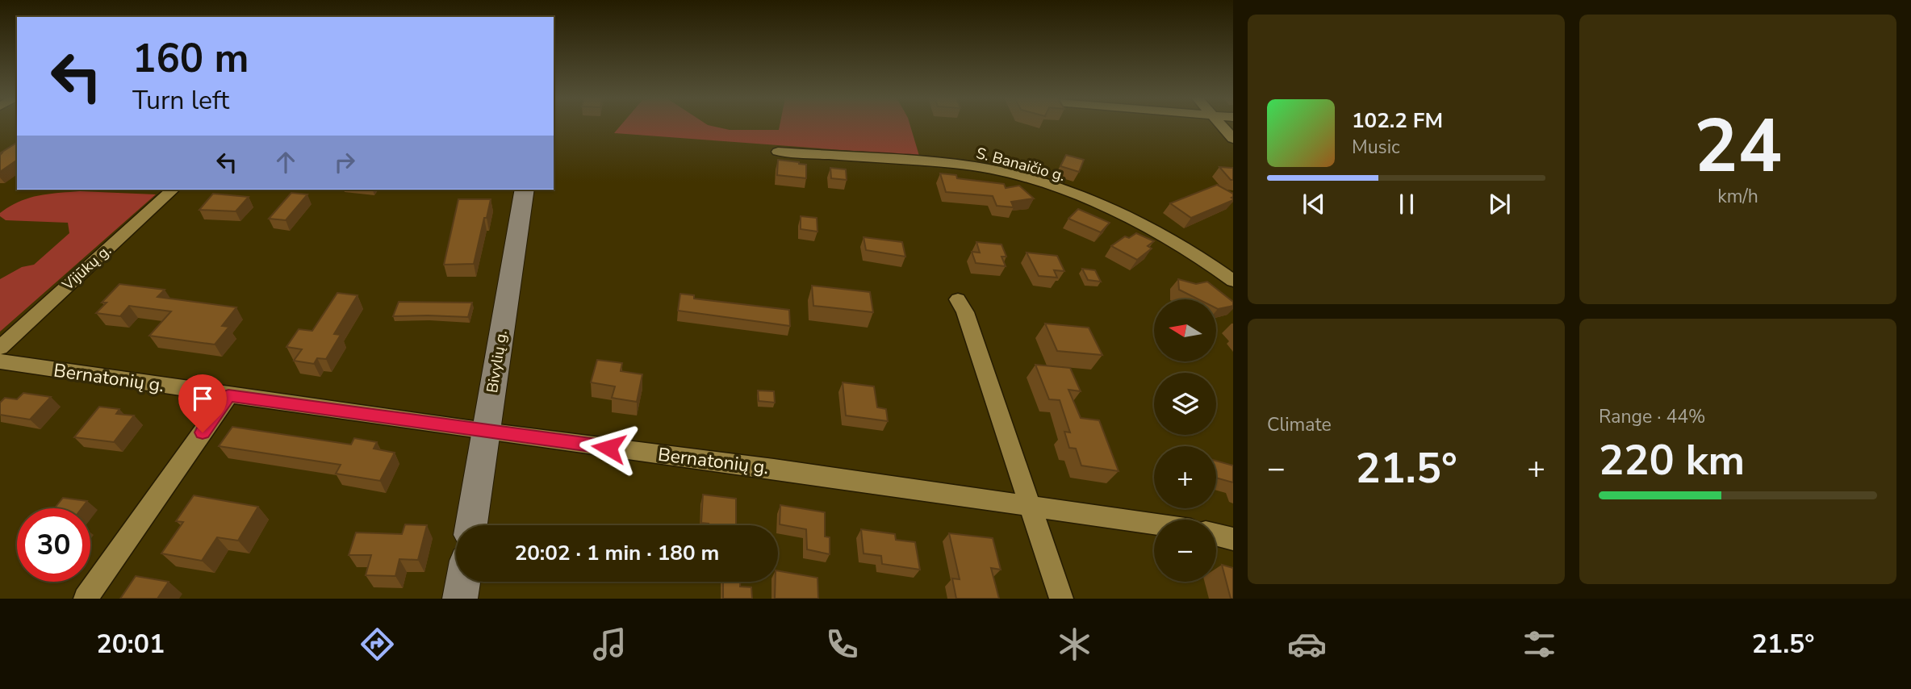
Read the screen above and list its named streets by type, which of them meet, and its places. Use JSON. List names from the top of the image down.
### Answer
{
  "streets": {
    "street": [
      "S. Banaičio g.",
      "Vijūkų g.",
      "Bivylių g.",
      "Bernatonių g."
    ]
  },
  "crossings": [
    ["Bivylių g.", "Bernatonių g."]
  ],
  "north": "left",
  "page": {
    "tile": [
      ["24", "km/h"],
      "Climate",
      ["Range · 44%", "220 km"]
    ],
    "turn": ["160 m", "Turn left"],
    "song": ["102.2 FM", "Music"],
    "map_buttons": ["+", "−"],
    "heat": ["−", "21.5°", "+"],
    "limit": "30",
    "trip": "20:02 · 1 min · 180 m",
    "tabs": ["20:01", "21.5°"]
  }
}
